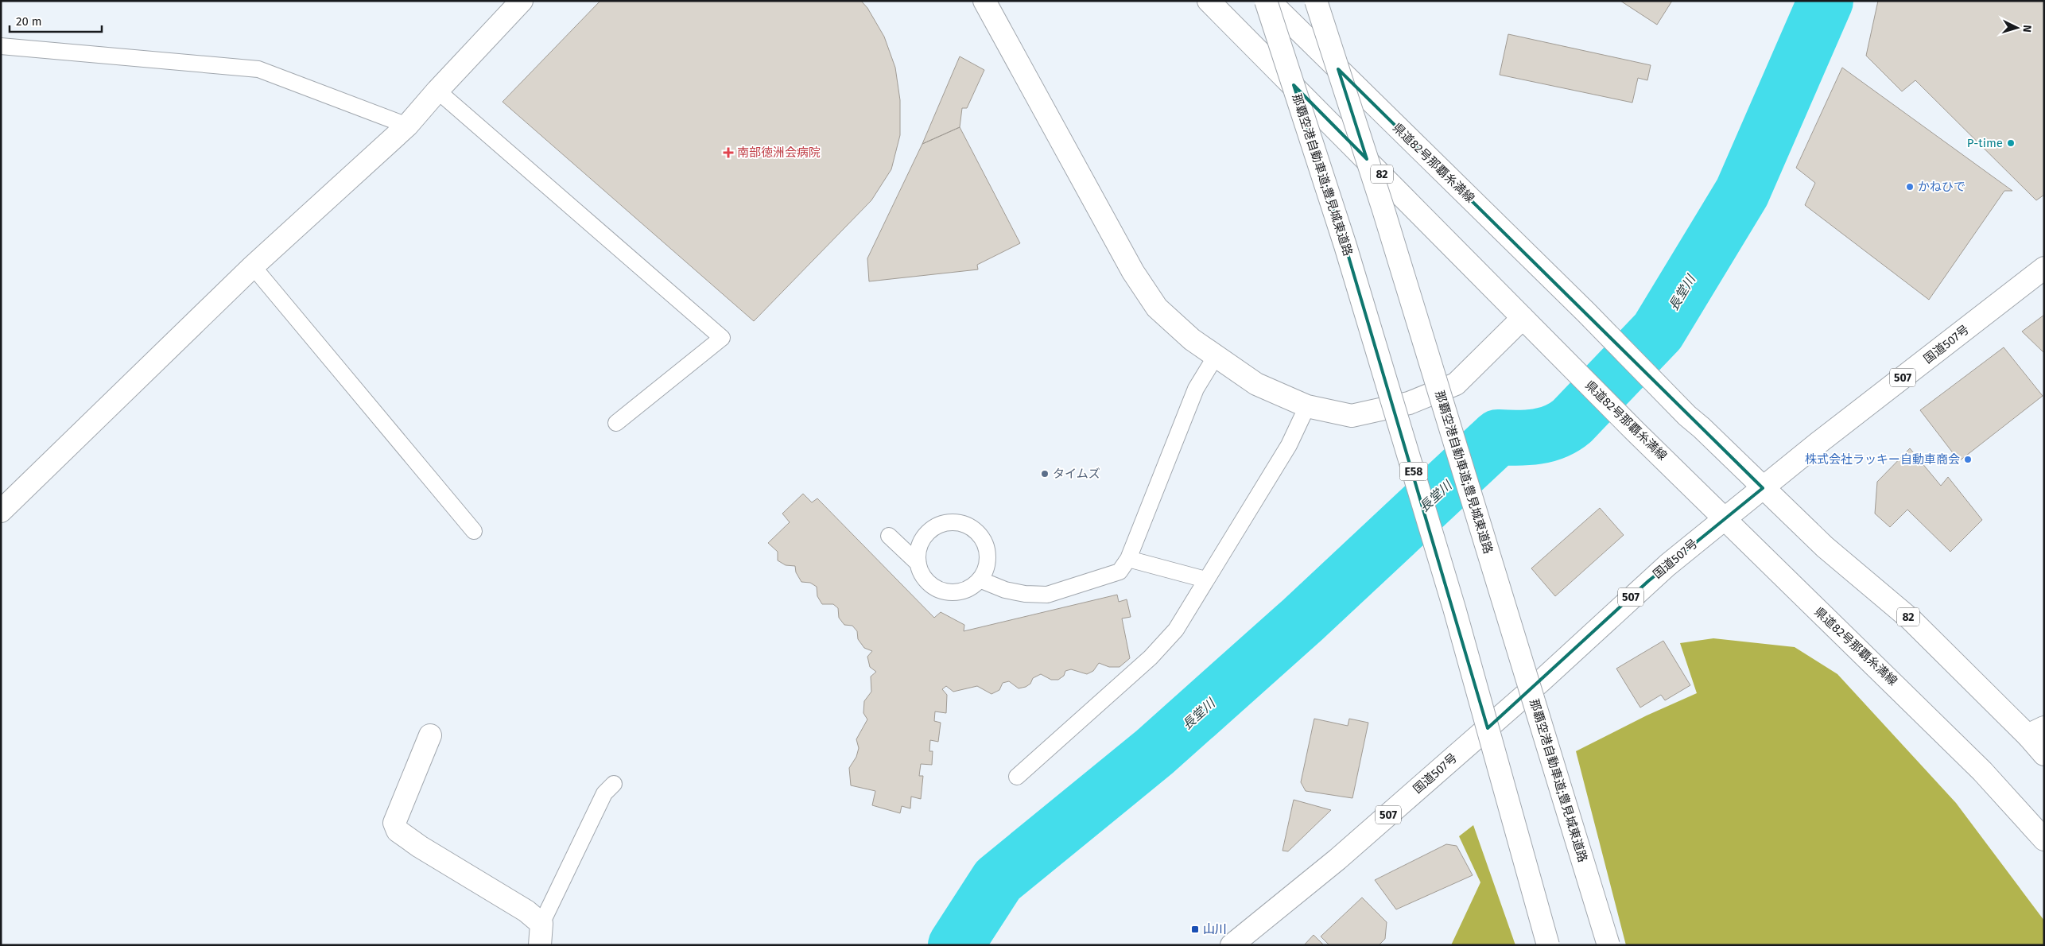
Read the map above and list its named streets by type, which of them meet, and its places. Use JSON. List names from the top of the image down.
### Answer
{
  "streets": {
    "main road": [
      "県道82号那覇糸満線",
      "82",
      "那覇空港自動車道;豊見城東道路",
      "国道507号",
      "507",
      "E58"
    ]
  },
  "crossings": [
    ["県道82号那覇糸満線", "那覇空港自動車道;豊見城東道路"],
    ["県道82号那覇糸満線", "国道507号"]
  ],
  "water": ["長堂川"],
  "places": {
    "other": [
      "P-time",
      "かねひで",
      "株式会社ラッキー自動車商会",
      "タイムズ"
    ],
    "health": ["南部徳洲会病院"],
    "transit": ["山川"]
  },
  "scale_bar": "20 m",
  "north": "right"
}
